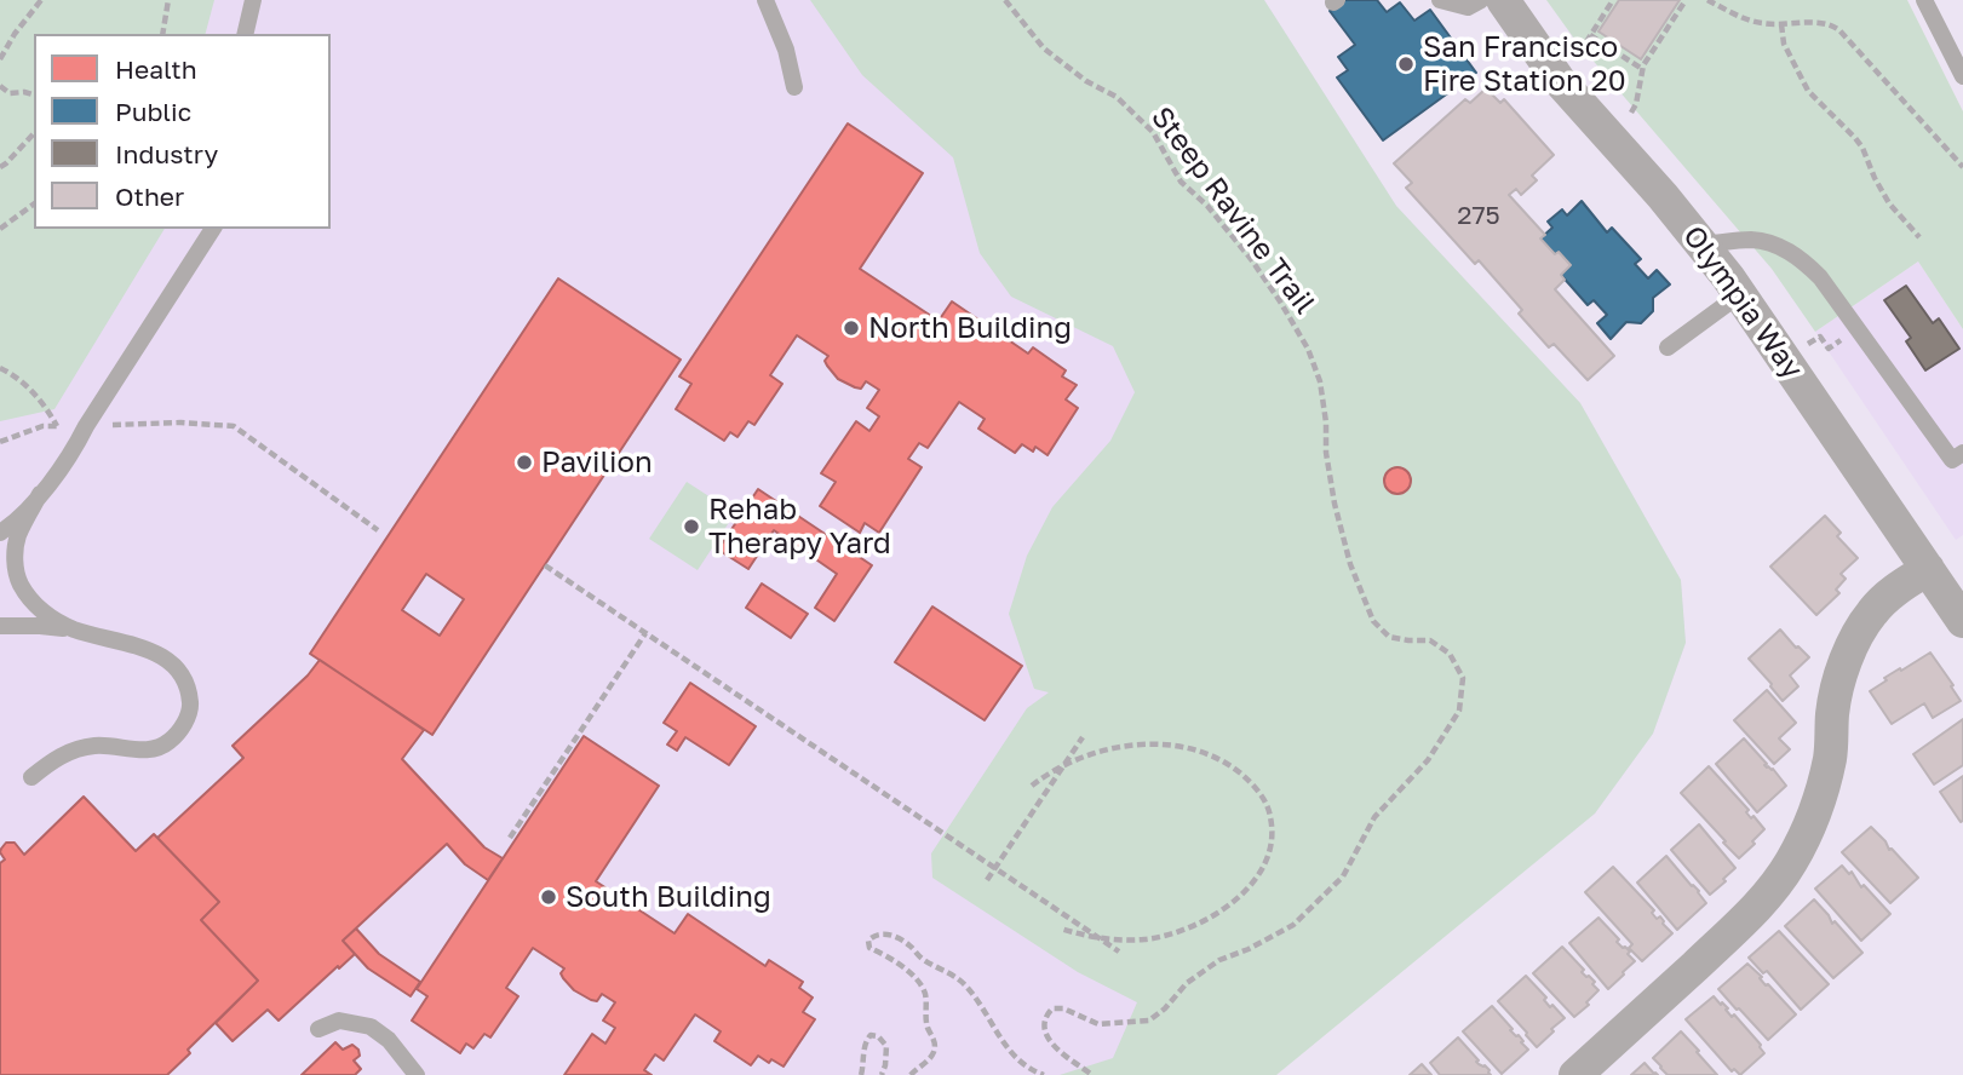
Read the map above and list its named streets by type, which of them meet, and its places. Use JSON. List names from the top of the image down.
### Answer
{
  "streets": {
    "street": ["Olympia Way"],
    "path": ["Steep Ravine Trail"]
  },
  "places": [
    "San Francisco Fire Station 20",
    "North Building",
    "Pavilion",
    "Rehab Therapy Yard",
    "South Building"
  ],
  "house_numbers": ["275"],
  "legend": [
    "Health",
    "Public",
    "Industry",
    "Other"
  ]
}
